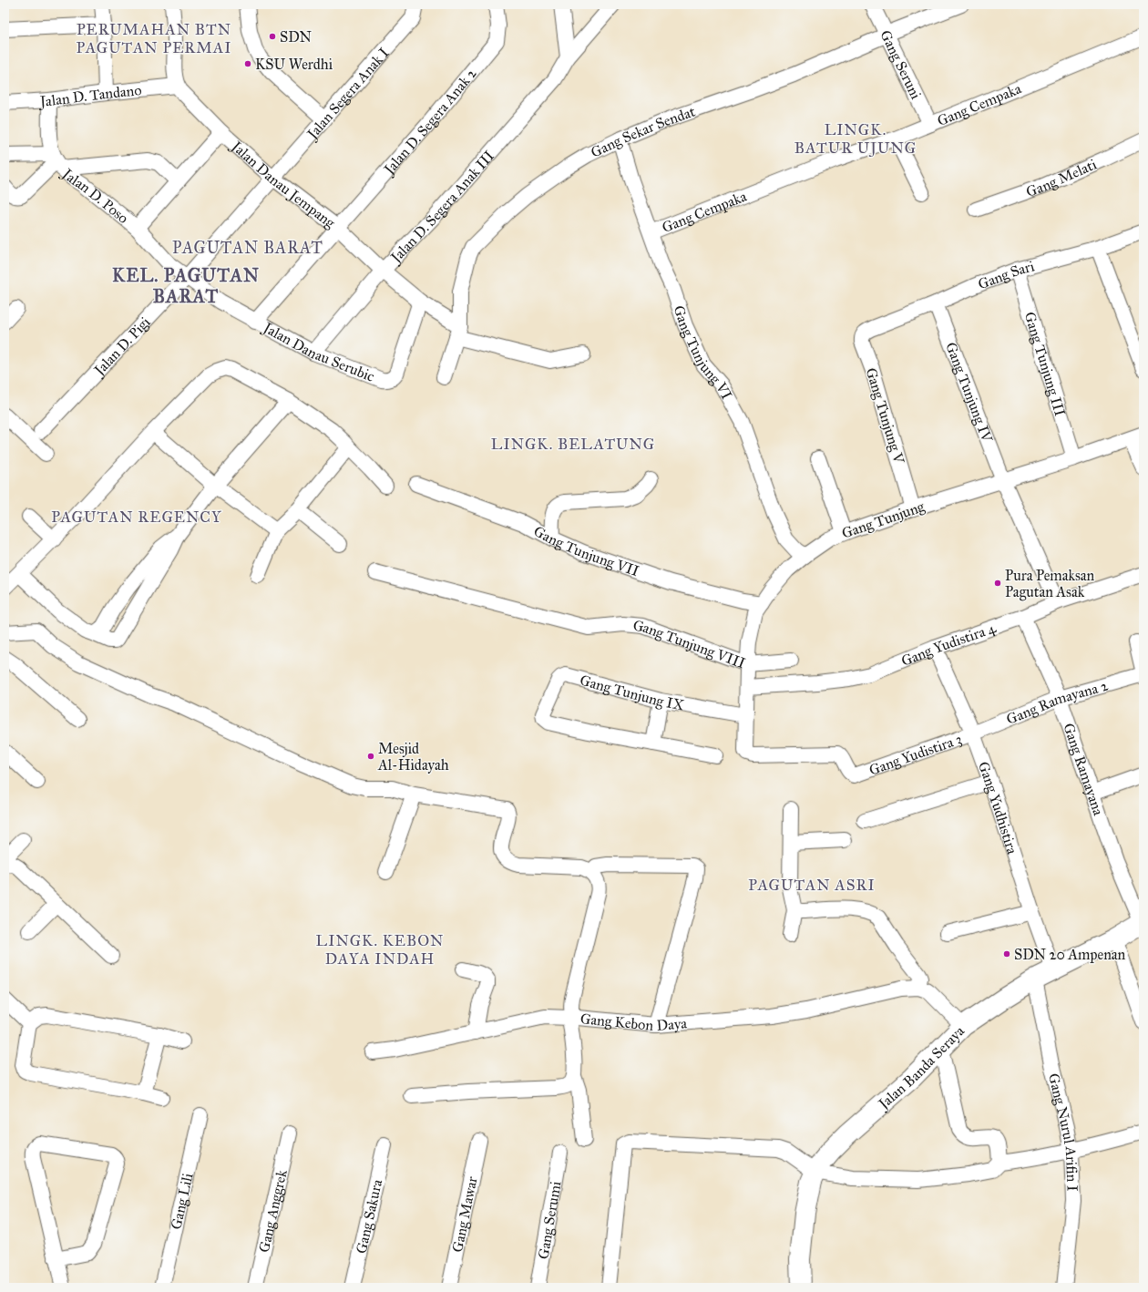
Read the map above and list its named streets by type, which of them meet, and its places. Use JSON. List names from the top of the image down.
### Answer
{
  "streets": {
    "street": [
      "Gang Seruni",
      "Jalan Segera Anak I",
      "Jalan D. Tandano",
      "Gang Cempaka",
      "Jalan D. Segera Anak 2",
      "Gang Sekar Sendat",
      "Gang Melati",
      "Jalan Danau Jempang",
      "Jalan D. Poso",
      "Jalan D. Segera Anak III",
      "Gang Sari",
      "Jalan D. Pigi",
      "Jalan Danau Serubic",
      "Gang Tunjung VI",
      "Gang Tunjung III",
      "Gang Tunjung IV",
      "Gang Tunjung V",
      "Gang Tunjung",
      "Gang Tunjung VII",
      "Gang Tunjung VIII",
      "Gang Yudistira 4",
      "Gang Tunjung IX",
      "Gang Ramayana 2",
      "Gang Yudistira 3",
      "Gang Ramayana",
      "Gang Yudhistira",
      "Gang Kebon Daya",
      "Jalan Banda Seraya",
      "Gang Nurul Arifin I",
      "Gang Lili",
      "Gang Anggrek",
      "Gang Mawar",
      "Gang Sakura",
      "Gang Serumi"
    ]
  },
  "crossings": [
    ["Gang Seruni", "Gang Cempaka"],
    ["Gang Seruni", "Gang Sekar Sendat"],
    ["Jalan Segera Anak I", "Jalan Danau Jempang"],
    ["Jalan Segera Anak I", "Jalan D. Pigi"],
    ["Jalan D. Tandano", "Jalan Danau Jempang"],
    ["Jalan D. Tandano", "Jalan D. Poso"],
    ["Gang Cempaka", "Gang Tunjung VI"],
    ["Jalan D. Segera Anak 2", "Jalan Danau Jempang"],
    ["Jalan D. Segera Anak 2", "Jalan Danau Serubic"],
    ["Gang Sekar Sendat", "Jalan Danau Jempang"],
    ["Gang Sekar Sendat", "Gang Tunjung VI"],
    ["Jalan Danau Jempang", "Jalan D. Segera Anak III"],
    ["Jalan Danau Jempang", "Jalan D. Pigi"],
    ["Jalan Danau Jempang", "Jalan Danau Serubic"],
    ["Jalan D. Poso", "Jalan D. Pigi"],
    ["Jalan D. Poso", "Jalan Danau Serubic"],
    ["Jalan D. Segera Anak III", "Jalan Danau Serubic"],
    ["Gang Sari", "Gang Tunjung III"],
    ["Gang Sari", "Gang Tunjung IV"],
    ["Gang Sari", "Gang Tunjung V"],
    ["Jalan D. Pigi", "Jalan Danau Serubic"],
    ["Gang Tunjung VI", "Gang Tunjung"],
    ["Gang Tunjung III", "Gang Tunjung"],
    ["Gang Tunjung IV", "Gang Tunjung"],
    ["Gang Tunjung IV", "Gang Yudistira 4"],
    ["Gang Tunjung V", "Gang Tunjung"],
    ["Gang Tunjung", "Gang Tunjung VII"],
    ["Gang Tunjung", "Gang Tunjung VIII"],
    ["Gang Tunjung", "Gang Yudistira 4"],
    ["Gang Tunjung", "Gang Tunjung IX"],
    ["Gang Tunjung", "Gang Yudistira 3"],
    ["Gang Yudistira 4", "Gang Ramayana"],
    ["Gang Yudistira 4", "Gang Yudhistira"],
    ["Gang Ramayana 2", "Gang Yudistira 3"],
    ["Gang Ramayana 2", "Gang Ramayana"],
    ["Gang Ramayana 2", "Gang Yudhistira"],
    ["Gang Yudistira 3", "Gang Yudhistira"],
    ["Gang Ramayana", "Jalan Banda Seraya"],
    ["Gang Yudhistira", "Jalan Banda Seraya"],
    ["Jalan Banda Seraya", "Gang Nurul Arifin I"]
  ],
  "districts": [
    "PERUMAHAN BTN PAGUTAN PERMAI",
    "LINGK. BATUR UJUNG",
    "PAGUTAN BARAT",
    "KEL. PAGUTAN BARAT",
    "LINGK. BELATUNG",
    "PAGUTAN REGENCY",
    "PAGUTAN ASRI",
    "LINGK. KEBON DAYA INDAH"
  ],
  "places": [
    "SDN",
    "KSU Werdhi",
    "Pura Pemaksan Pagutan Asak",
    "Mesjid Al-Hidayah",
    "SDN 20 Ampenan"
  ]
}
